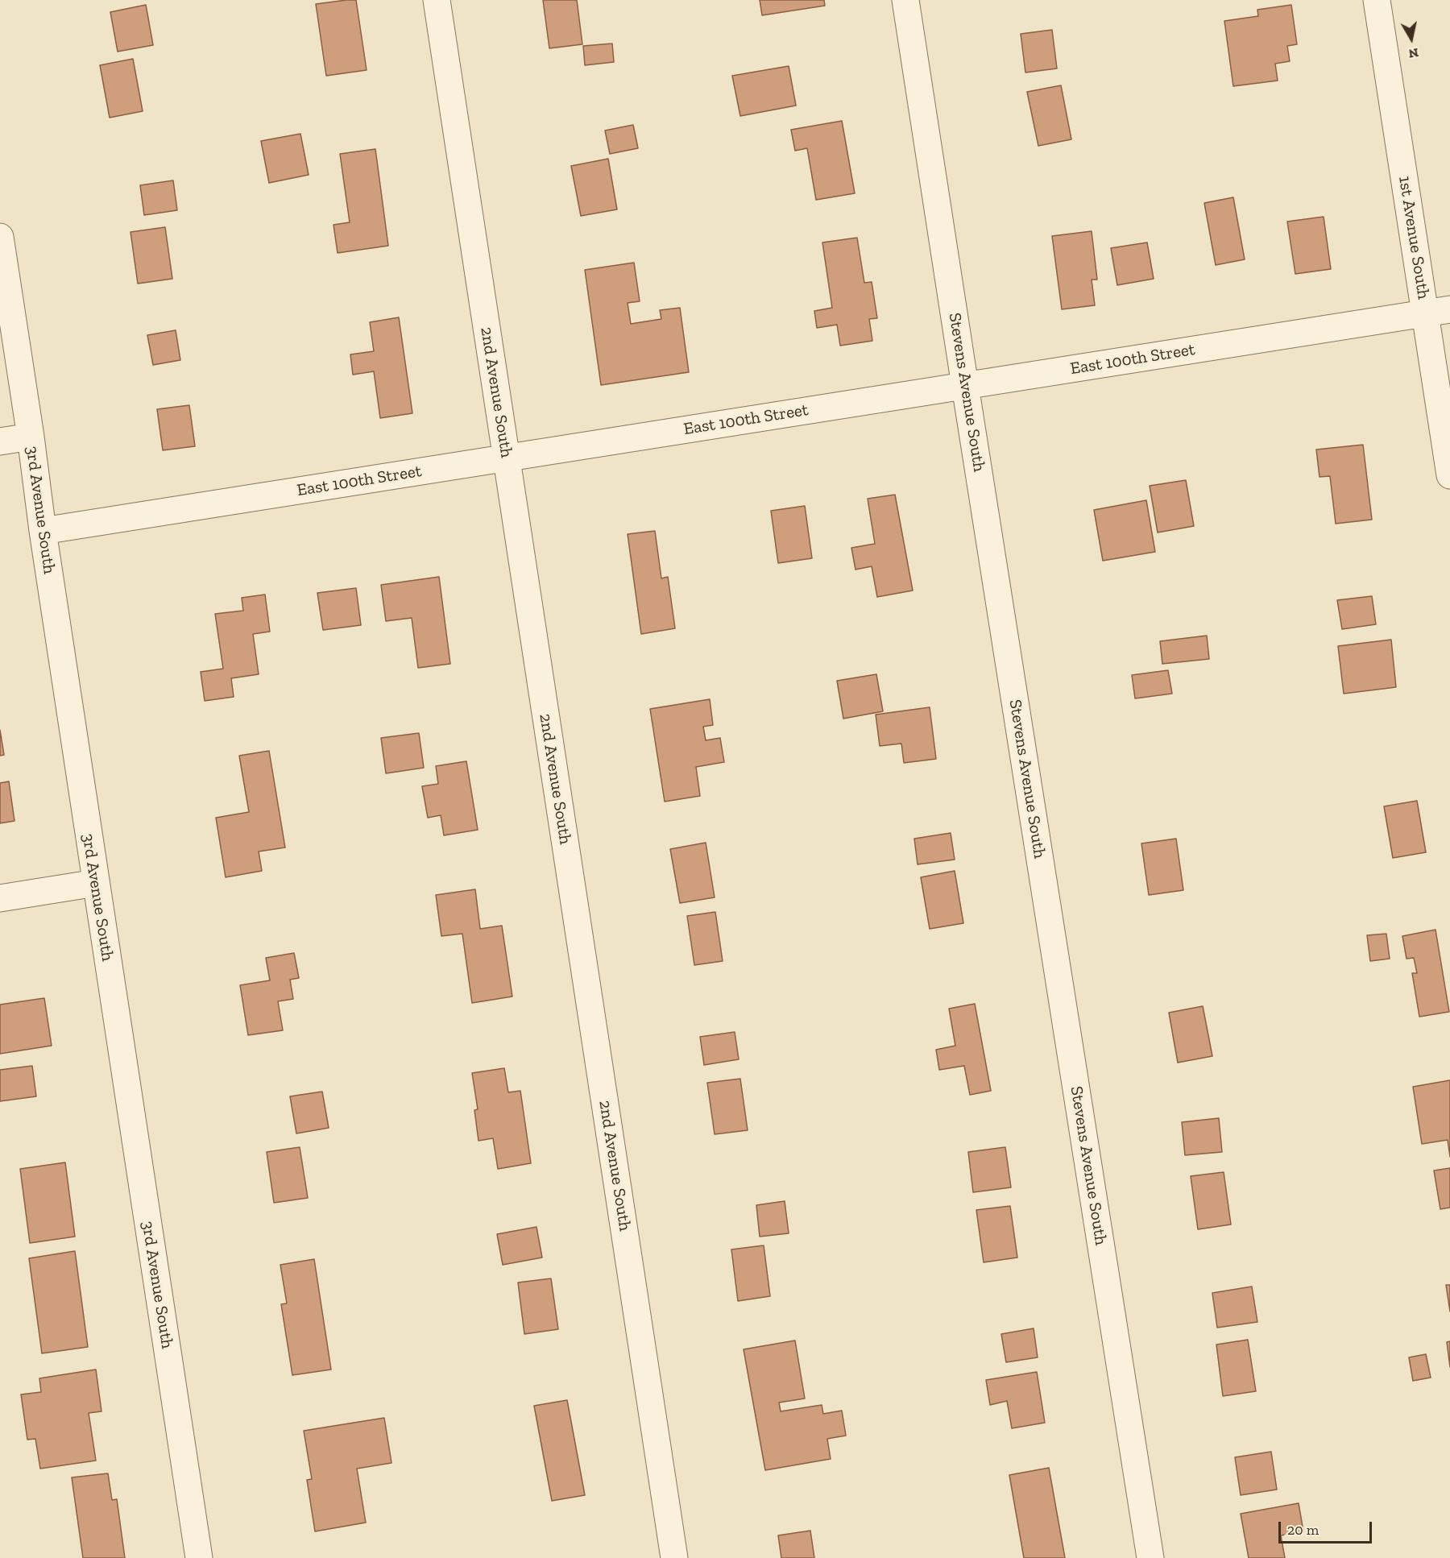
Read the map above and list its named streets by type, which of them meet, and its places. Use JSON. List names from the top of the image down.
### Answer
{
  "streets": {
    "street": [
      "1st Avenue South",
      "East 100th Street",
      "2nd Avenue South",
      "Stevens Avenue South",
      "3rd Avenue South"
    ]
  },
  "crossings": [
    ["1st Avenue South", "East 100th Street"],
    ["East 100th Street", "2nd Avenue South"],
    ["East 100th Street", "Stevens Avenue South"],
    ["East 100th Street", "3rd Avenue South"]
  ],
  "scale_bar": "20 m",
  "north": "bottom"
}
